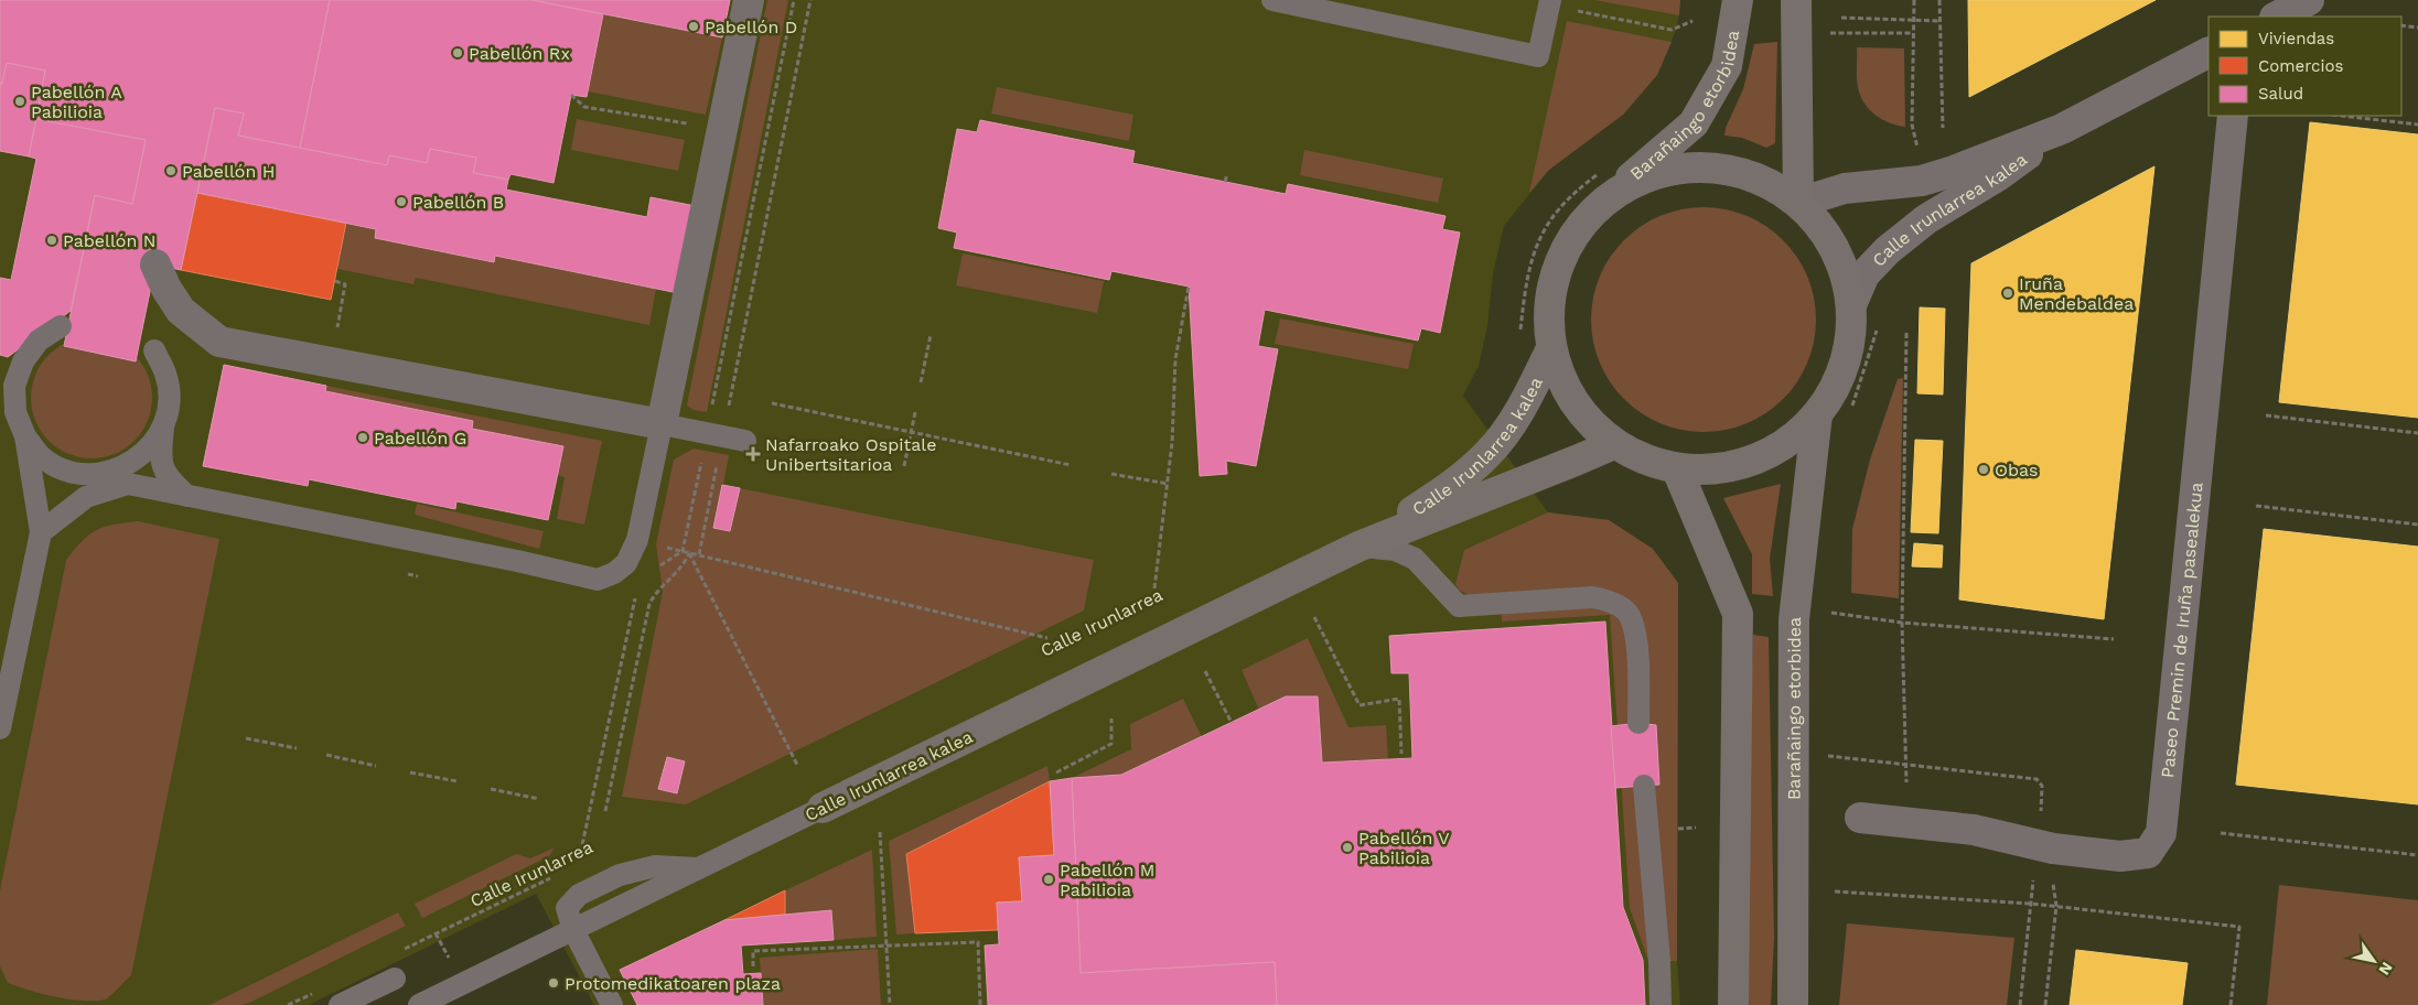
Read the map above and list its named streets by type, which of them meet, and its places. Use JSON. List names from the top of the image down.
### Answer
{
  "streets": {
    "main road": ["Barañaingo etorbidea", "Calle Irunlarrea kalea"],
    "street": ["Paseo Premin de Iruña pasealekua"],
    "path": ["Calle Irunlarrea"]
  },
  "places": {
    "other": [
      "Pabellón D",
      "Pabellón Rx",
      "Pabellón A Pabilioia",
      "Pabellón H",
      "Pabellón B",
      "Pabellón N",
      "Iruña Mendebaldea",
      "Pabellón G",
      "Obas",
      "Pabellón V Pabilioia",
      "Pabellón M Pabilioia",
      "Protomedikatoaren plaza"
    ],
    "health": ["Nafarroako Ospitale Unibertsitarioa"]
  },
  "legend": ["Viviendas", "Comercios", "Salud"],
  "north": "bottom right"
}
